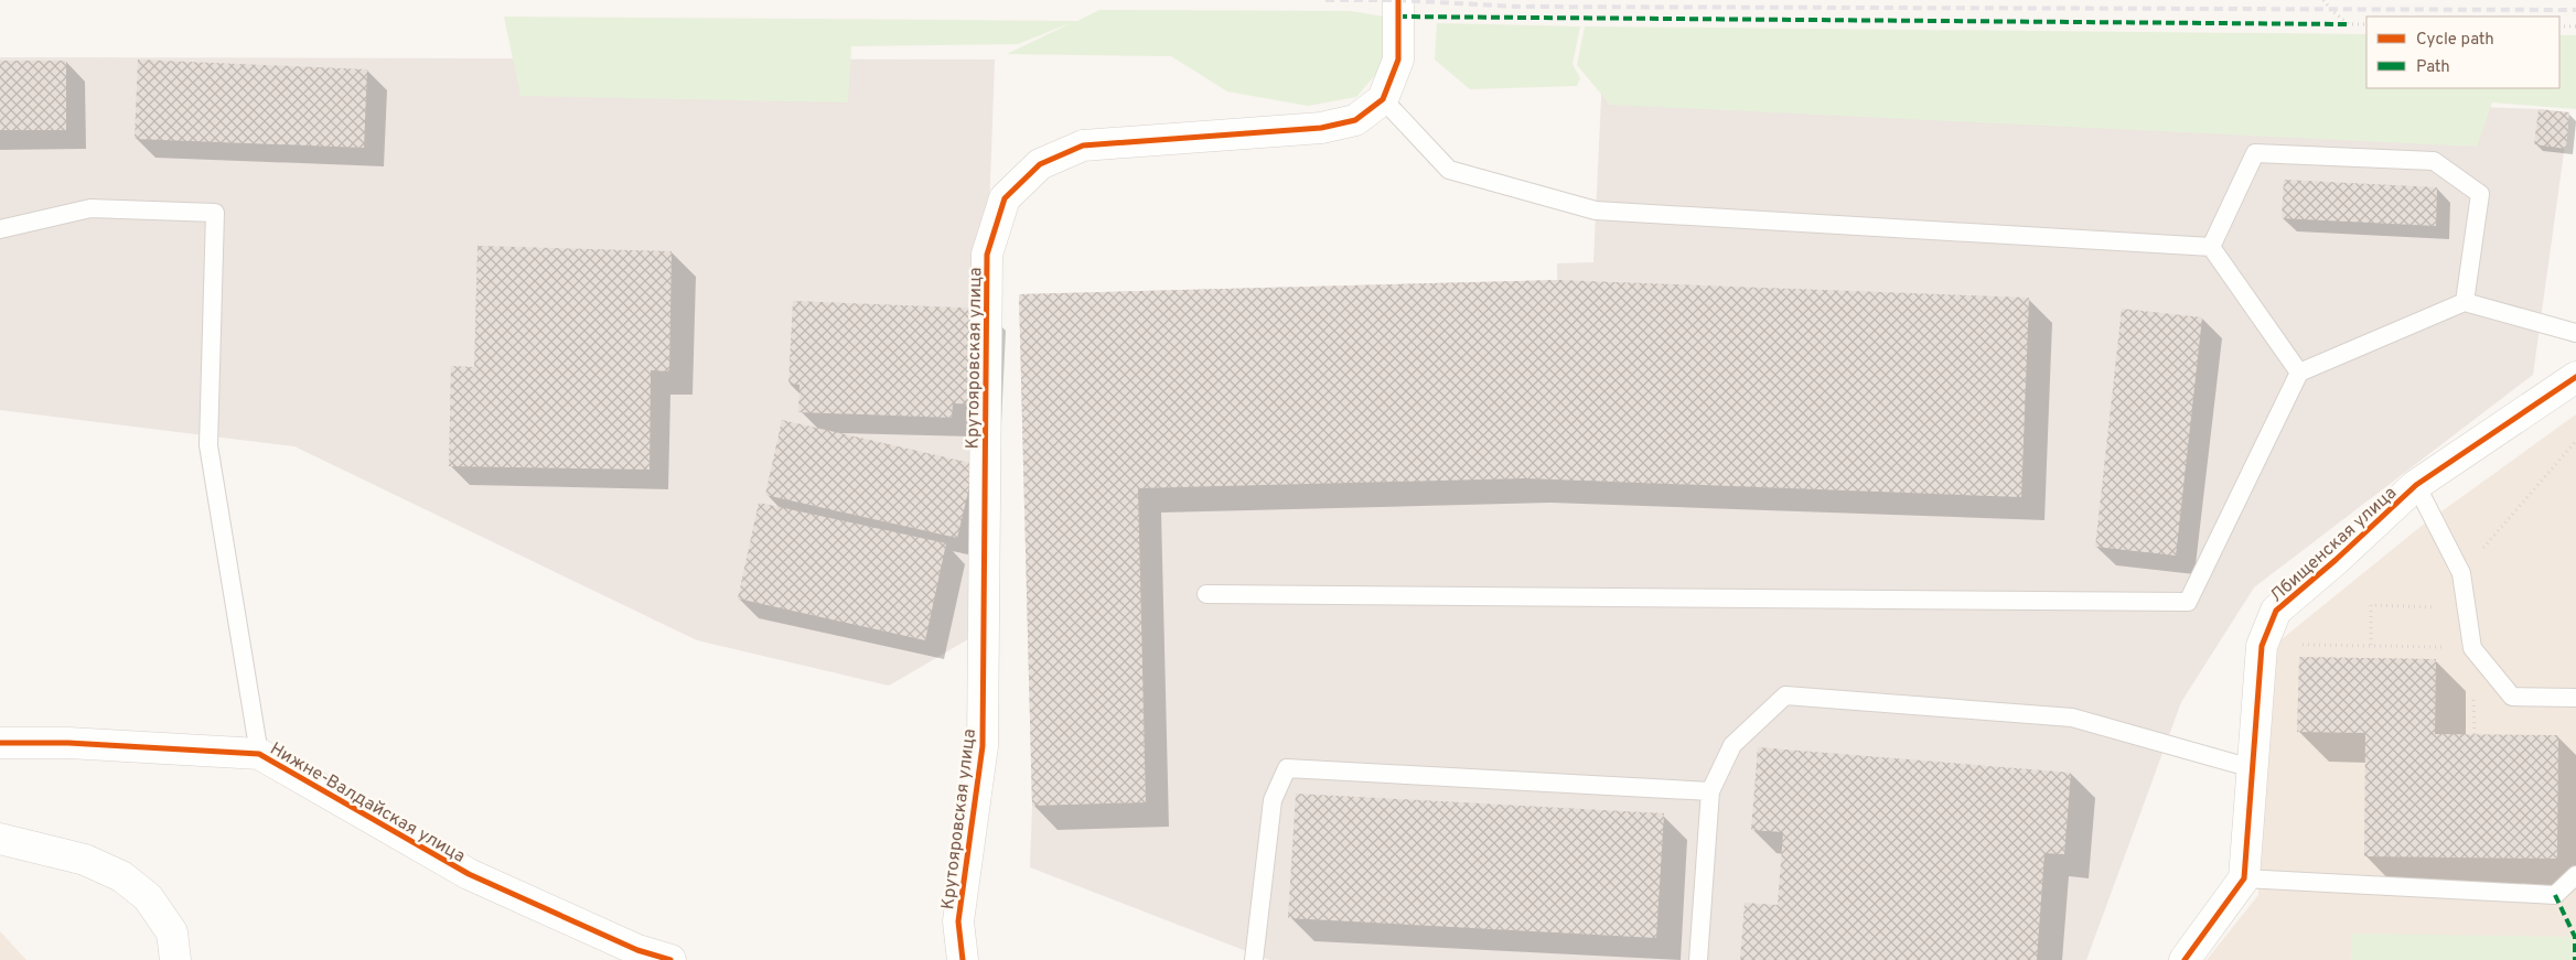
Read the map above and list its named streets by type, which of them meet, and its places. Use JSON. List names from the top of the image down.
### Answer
{
  "streets": {
    "street": ["Крутояровская улица", "Лбищенская улица", "Нижне-Валдайская улица"]
  },
  "legend": ["Cycle path", "Path"]
}
